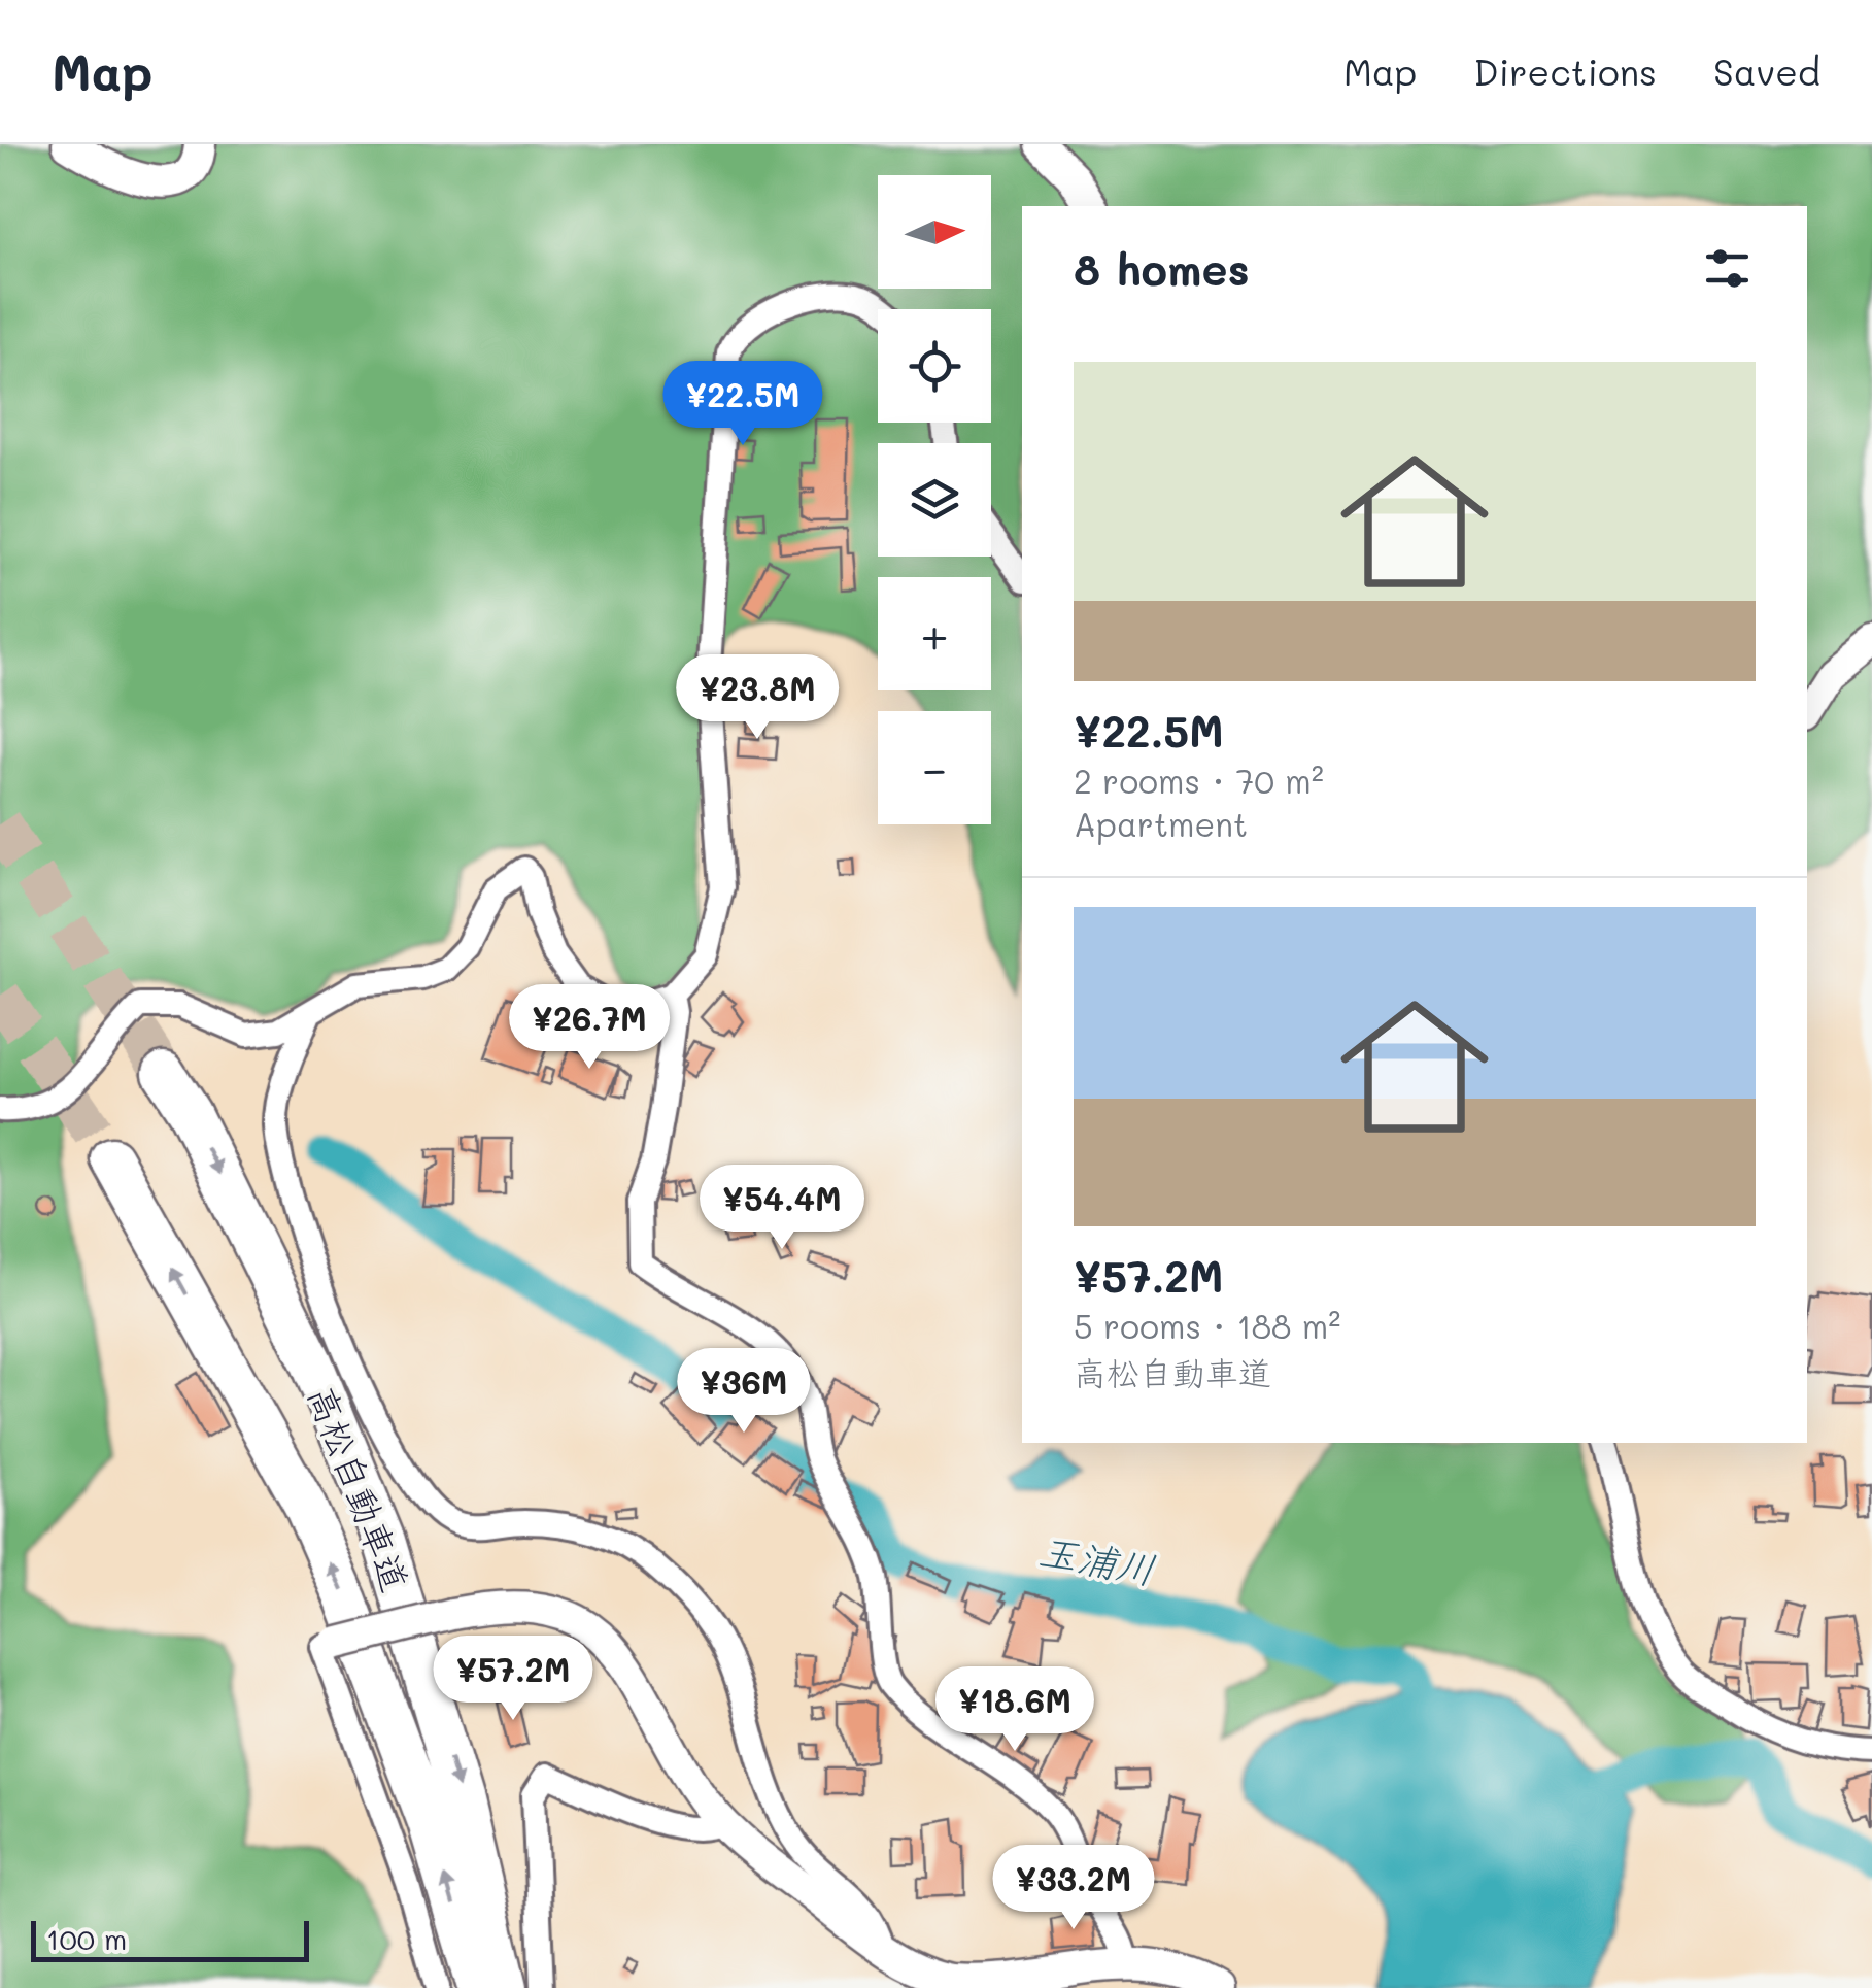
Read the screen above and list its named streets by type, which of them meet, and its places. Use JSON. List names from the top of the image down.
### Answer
{
  "streets": {
    "highway": ["高松自動車道"]
  },
  "water": ["玉浦川"],
  "scale_bar": "100 m",
  "north": "right",
  "page": {
    "header": "Map",
    "nav": ["Map", "Directions", "Saved"],
    "map_buttons": ["+", "−"],
    "heading": "8 homes",
    "list": [
      {
        "name": "¥22.5M",
        "note": "2 rooms · 70 m² · Apartment"
      },
      {
        "name": "¥57.2M",
        "note": "5 rooms · 188 m² · 高松自動車道"
      }
    ],
    "price": [
      "¥22.5M",
      "¥23.8M",
      "¥26.7M",
      "¥54.4M",
      "¥36M",
      "¥57.2M",
      "¥18.6M",
      "¥33.2M"
    ],
    "scale": "100 m"
  }
}
